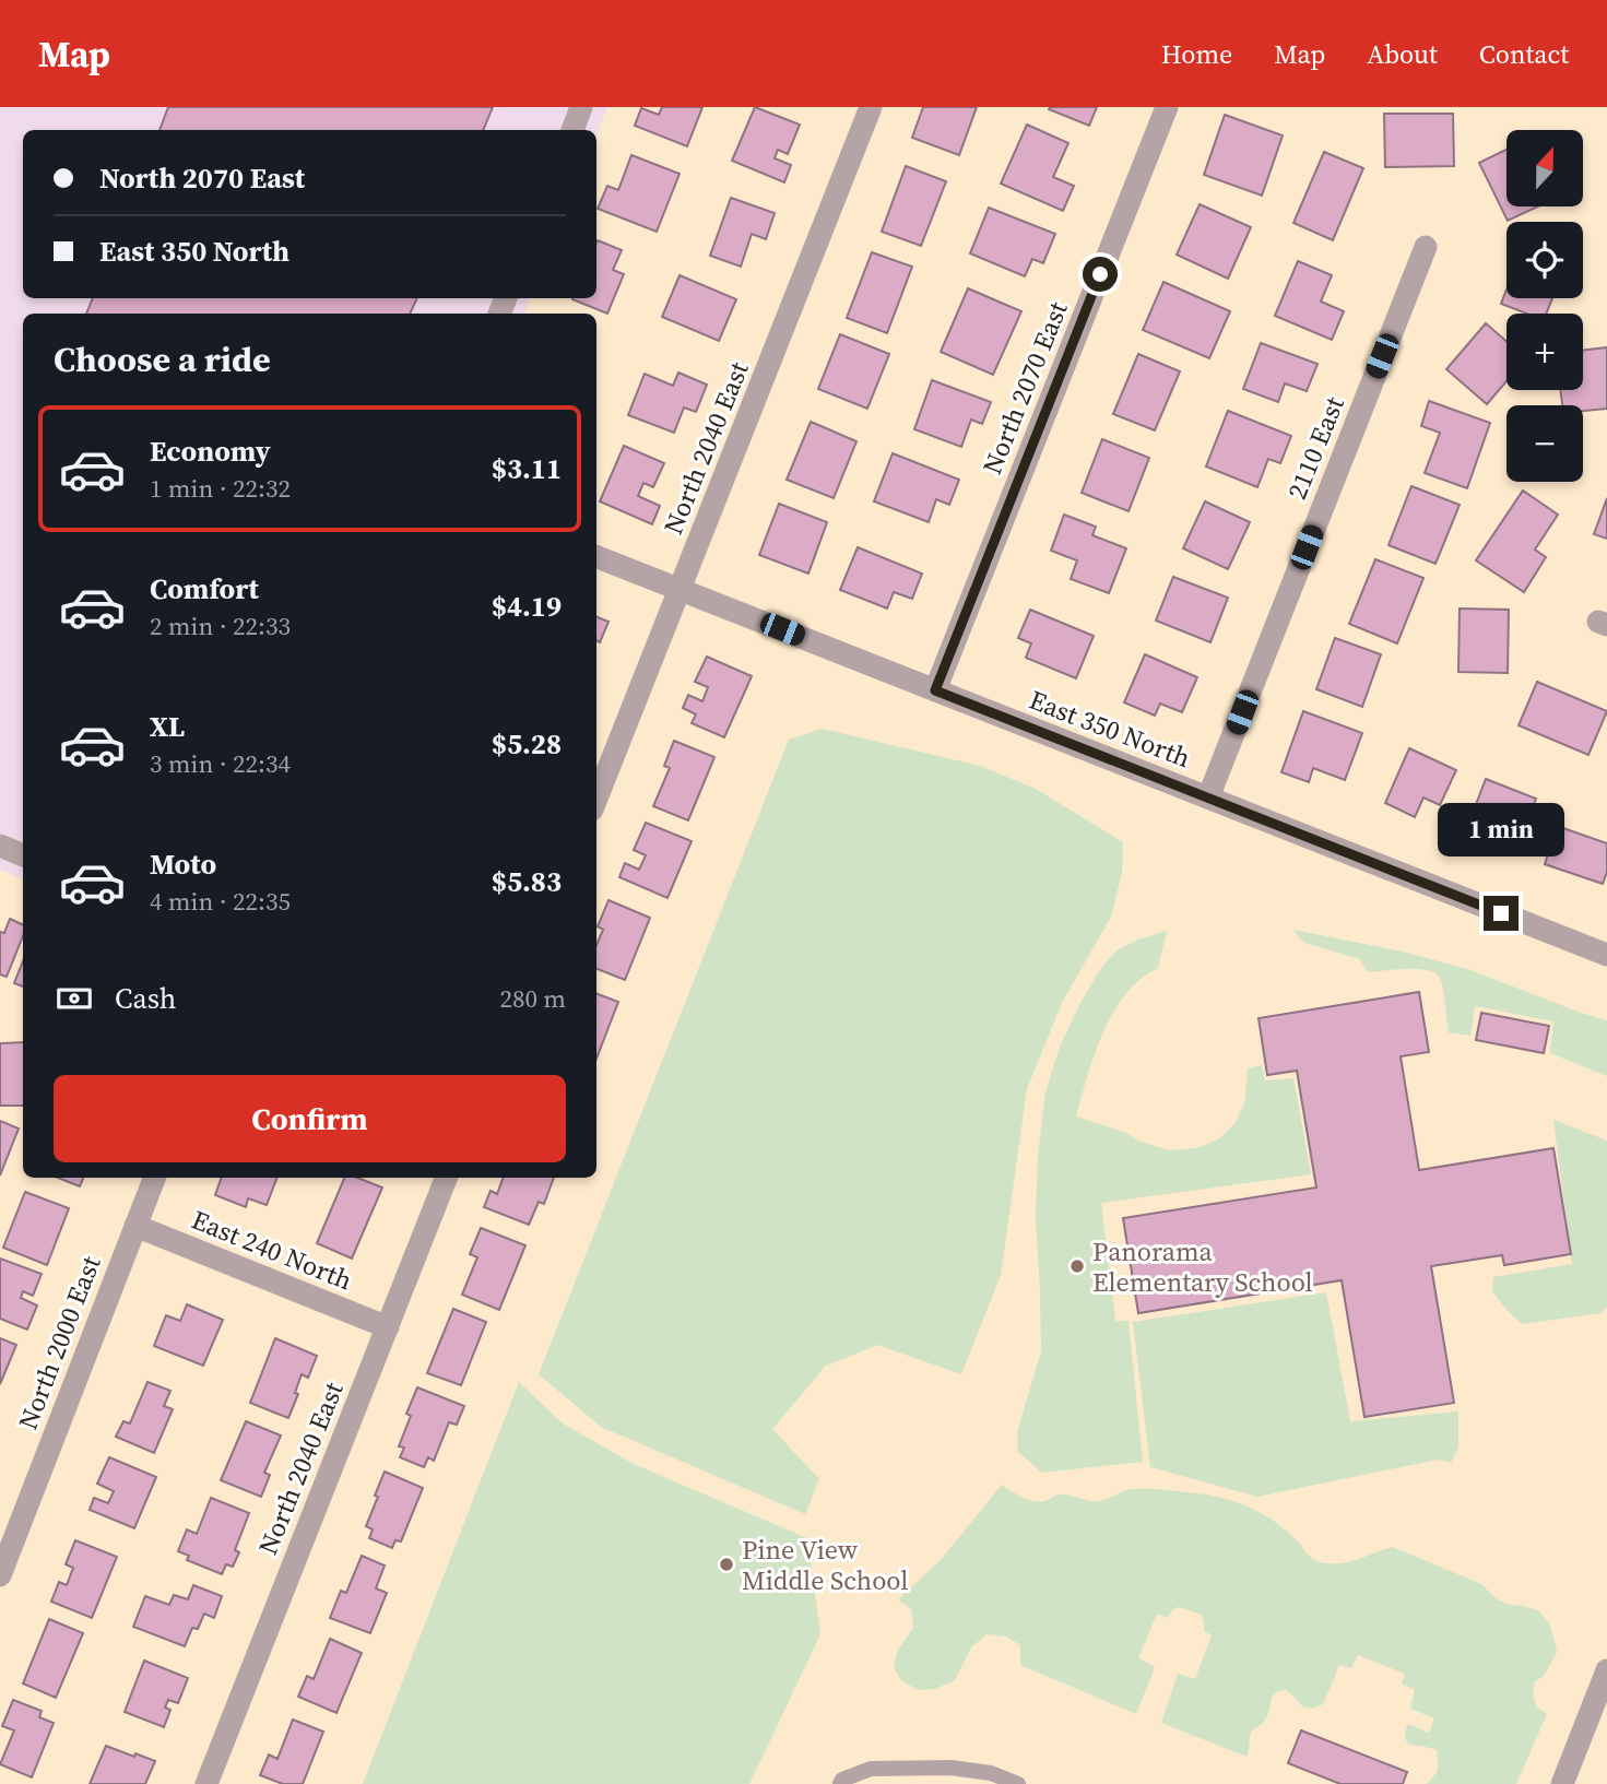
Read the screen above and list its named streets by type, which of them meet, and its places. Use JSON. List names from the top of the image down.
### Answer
{
  "streets": {
    "street": [
      "North 2070 East",
      "North 2040 East",
      "2110 East",
      "East 350 North",
      "East 240 North",
      "North 2000 East"
    ]
  },
  "crossings": [
    ["North 2070 East", "East 350 North"],
    ["North 2040 East", "East 350 North"],
    ["North 2040 East", "East 240 North"],
    ["2110 East", "East 350 North"],
    ["East 240 North", "North 2000 East"]
  ],
  "places": ["Panorama Elementary School", "Pine View Middle School"],
  "north": "top",
  "page": {
    "header": "Map",
    "nav": [
      "Home",
      "Map",
      "About",
      "Contact"
    ],
    "map_buttons": ["+", "−"],
    "banner": ["North 2070 East", "East 350 North"],
    "heading": "Choose a ride",
    "list": [
      {
        "name": "Economy",
        "note": "1 min · 22:32",
        "value": "$3.11"
      },
      {
        "name": "Comfort",
        "note": "2 min · 22:33",
        "value": "$4.19"
      },
      {
        "name": "XL",
        "note": "3 min · 22:34",
        "value": "$5.28"
      },
      {
        "name": "Moto",
        "note": "4 min · 22:35",
        "value": "$5.83"
      }
    ],
    "bubble": "1 min",
    "pay": ["Cash", "280 m"],
    "buttons": "Confirm"
  }
}
